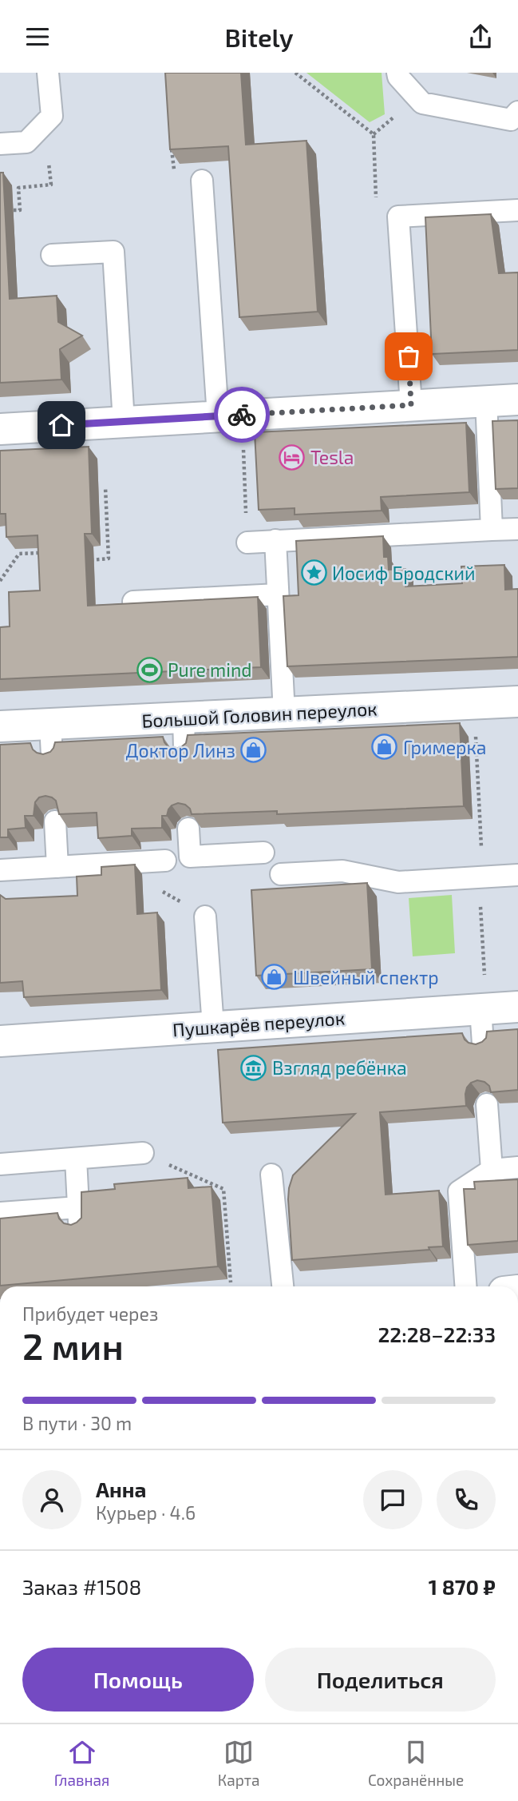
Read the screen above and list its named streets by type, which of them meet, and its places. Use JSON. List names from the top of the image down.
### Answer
{
  "streets": {
    "street": ["Большой Головин переулок", "Пушкарёв переулок"]
  },
  "places": {
    "hotel": ["Tesla"],
    "place": ["Иосиф Бродский"],
    "sports": ["Pure mind"],
    "shop": ["Гримерка", "Доктор Линз", "Швейный спектр"],
    "museum": ["Взгляд ребёнка"]
  },
  "page": {
    "header": "Bitely",
    "heading": ["2 мин", "Прибудет через", "22:28–22:33"],
    "panel": [
      "Анна",
      "Курьер · 4.6",
      "Заказ #1508",
      "1 870 ₽"
    ],
    "bar": "В пути · 30 m",
    "buttons": ["Помощь", "Поделиться"],
    "tabs": ["Главная", "Карта", "Сохранённые"]
  }
}
